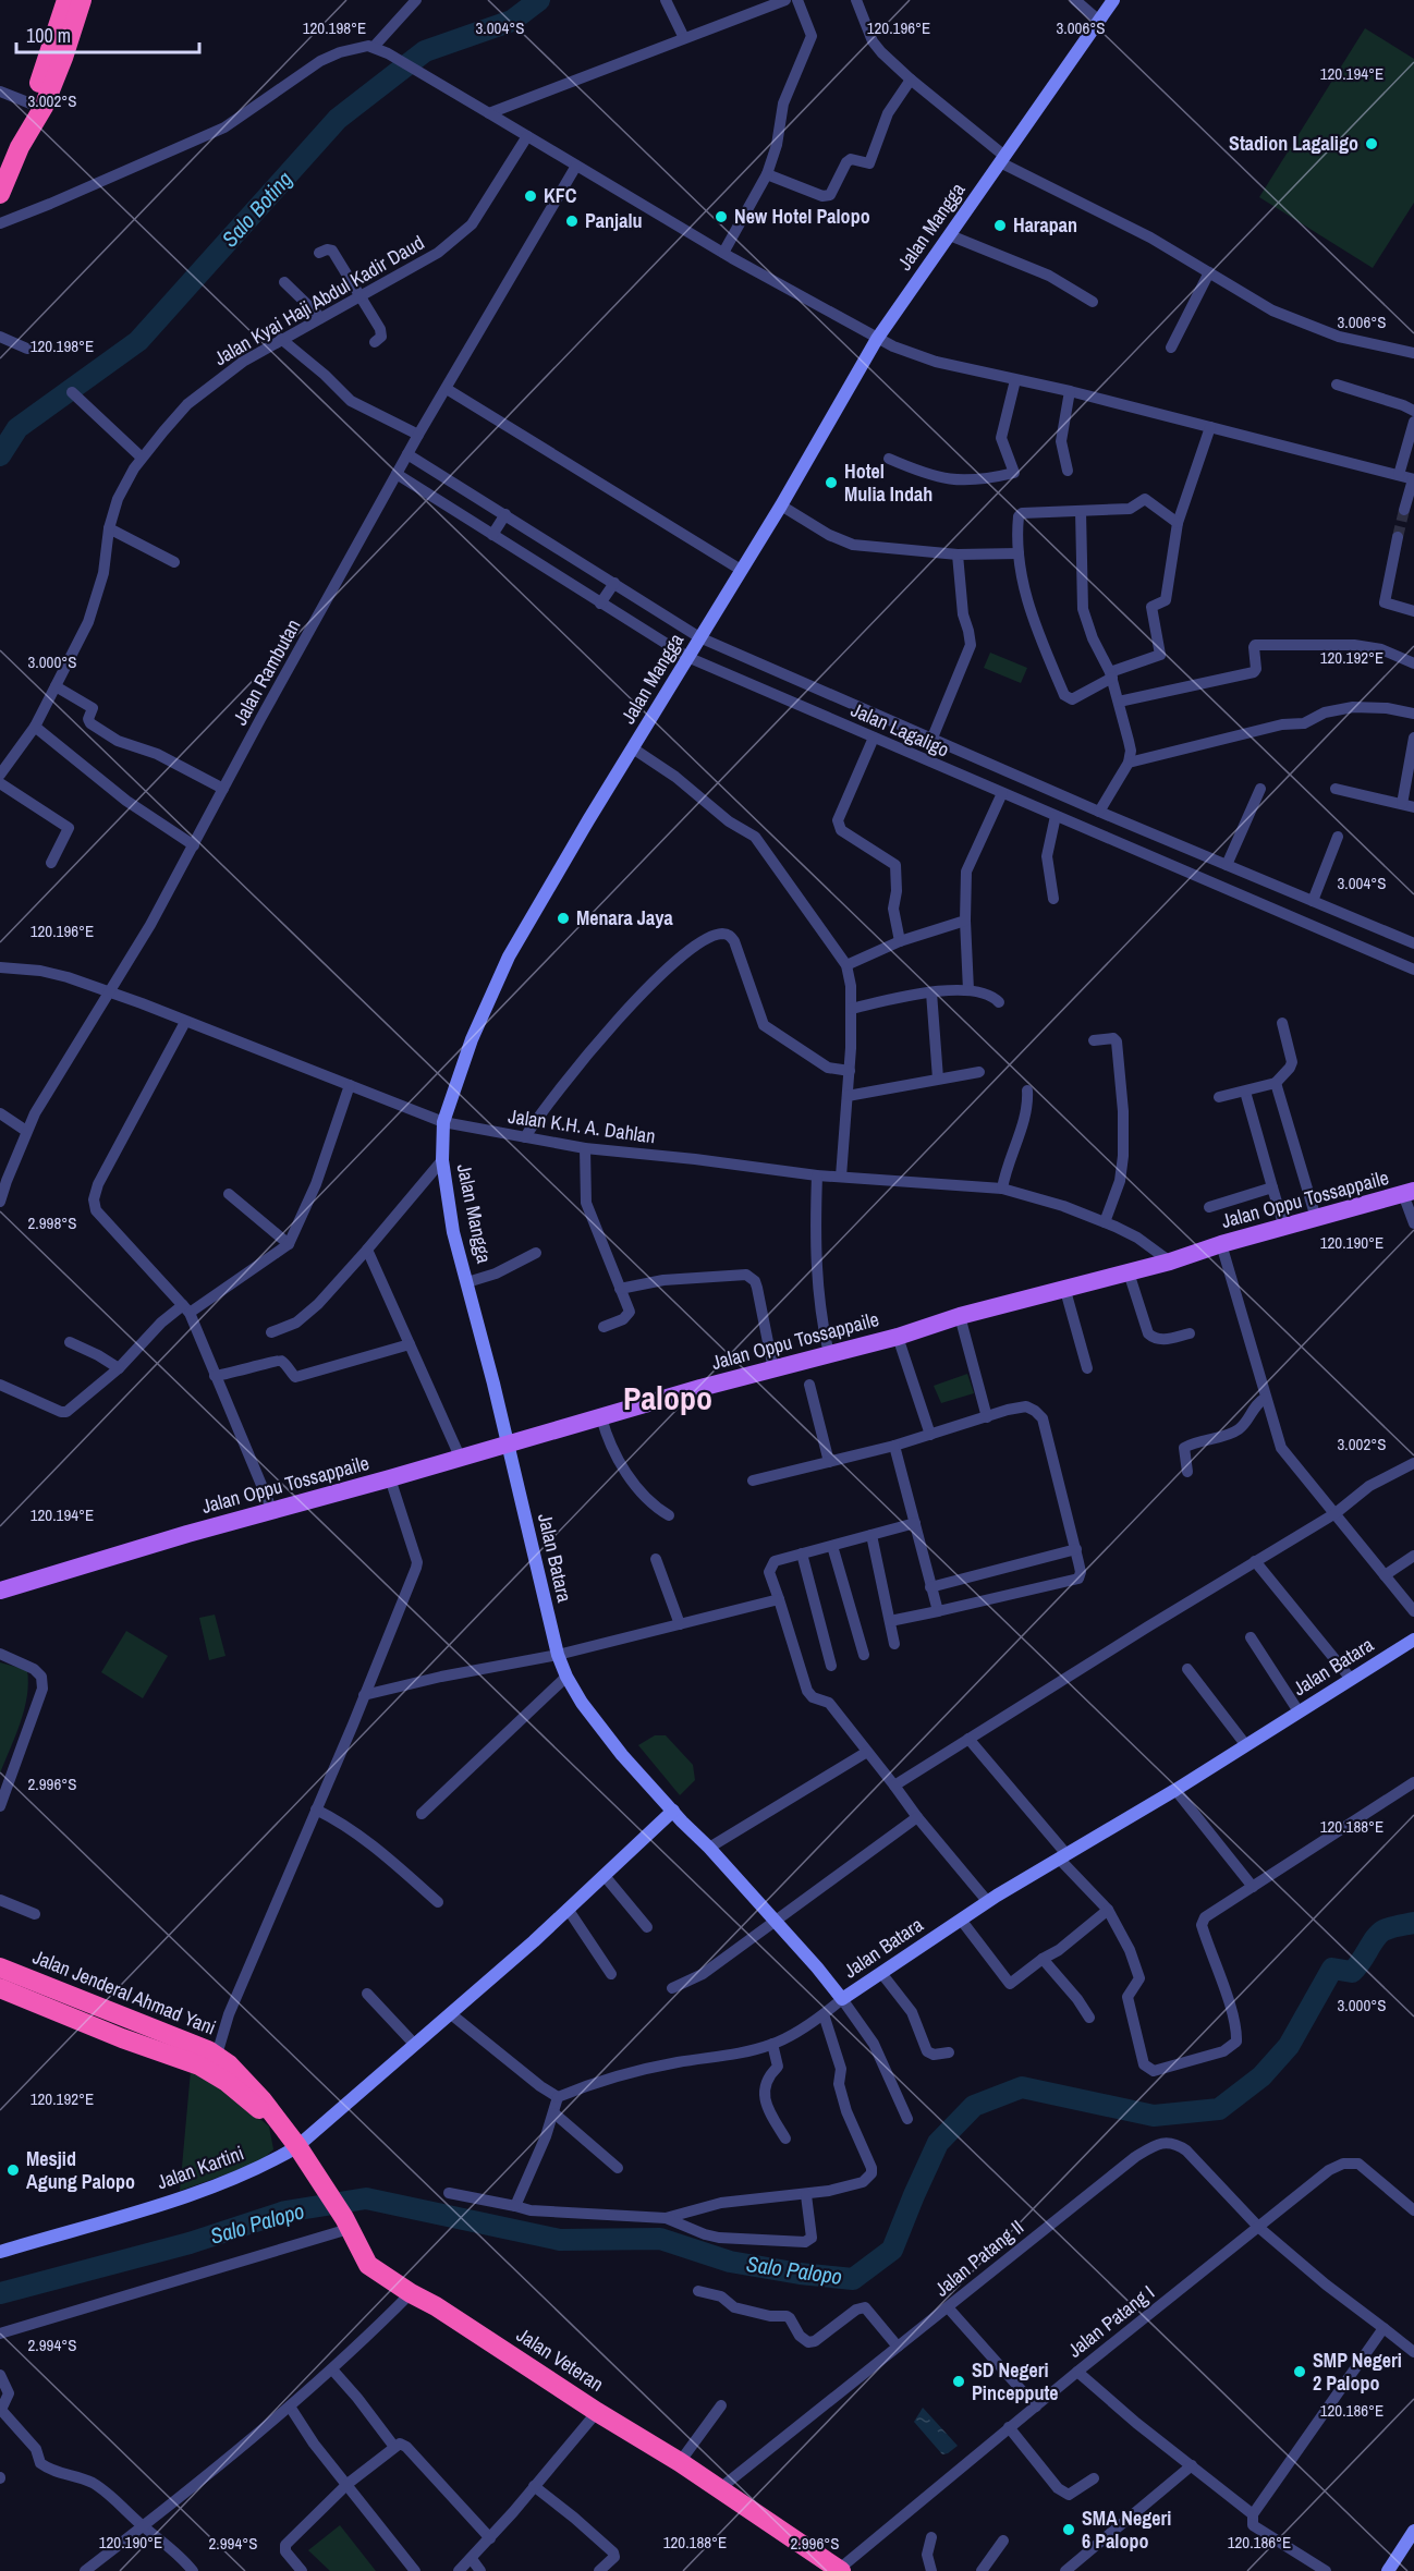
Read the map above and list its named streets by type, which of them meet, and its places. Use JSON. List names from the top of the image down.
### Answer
{
  "streets": {
    "highway": ["Jalan Jenderal Ahmad Yani", "Jalan Veteran"],
    "main road": ["Jalan Oppu Tossappaile"],
    "street": [
      "Jalan Mangga",
      "Jalan Kyai Haji Abdul Kadir Daud",
      "Jalan Rambutan",
      "Jalan Lagaligo",
      "Jalan K.H. A. Dahlan",
      "Jalan Batara",
      "Jalan Kartini",
      "Jalan Patang II",
      "Jalan Patang I"
    ]
  },
  "crossings": [
    ["Jalan Mangga", "Jalan Lagaligo"],
    ["Jalan Mangga", "Jalan K.H. A. Dahlan"],
    ["Jalan Mangga", "Jalan Oppu Tossappaile"],
    ["Jalan Mangga", "Jalan Batara"],
    ["Jalan Rambutan", "Jalan Lagaligo"],
    ["Jalan Rambutan", "Jalan K.H. A. Dahlan"],
    ["Jalan K.H. A. Dahlan", "Jalan Oppu Tossappaile"],
    ["Jalan Oppu Tossappaile", "Jalan Batara"],
    ["Jalan Batara", "Jalan Kartini"],
    ["Jalan Jenderal Ahmad Yani", "Jalan Kartini"],
    ["Jalan Jenderal Ahmad Yani", "Jalan Veteran"],
    ["Jalan Kartini", "Jalan Veteran"],
    ["Jalan Patang II", "Jalan Patang I"],
    ["Jalan Patang II", "Jalan Veteran"],
    ["Jalan Patang I", "Jalan Veteran"]
  ],
  "districts": ["Palopo"],
  "water": ["Salo Boting", "Salo Palopo"],
  "places": [
    "Stadion Lagaligo",
    "KFC",
    "New Hotel Palopo",
    "Panjalu",
    "Harapan",
    "Hotel Mulia Indah",
    "Menara Jaya",
    "Mesjid Agung Palopo",
    "SMP Negeri 2 Palopo",
    "SD Negeri Pinceppute",
    "SMA Negeri 6 Palopo"
  ],
  "scale_bar": "100 m",
  "coordinates": [
    "3.004°S",
    "3.006°S",
    "120.198°E",
    "120.196°E",
    "120.194°E",
    "3.002°S",
    "120.192°E",
    "3.000°S",
    "2.998°S",
    "120.190°E",
    "2.996°S",
    "120.188°E",
    "2.994°S",
    "120.186°E"
  ]
}
